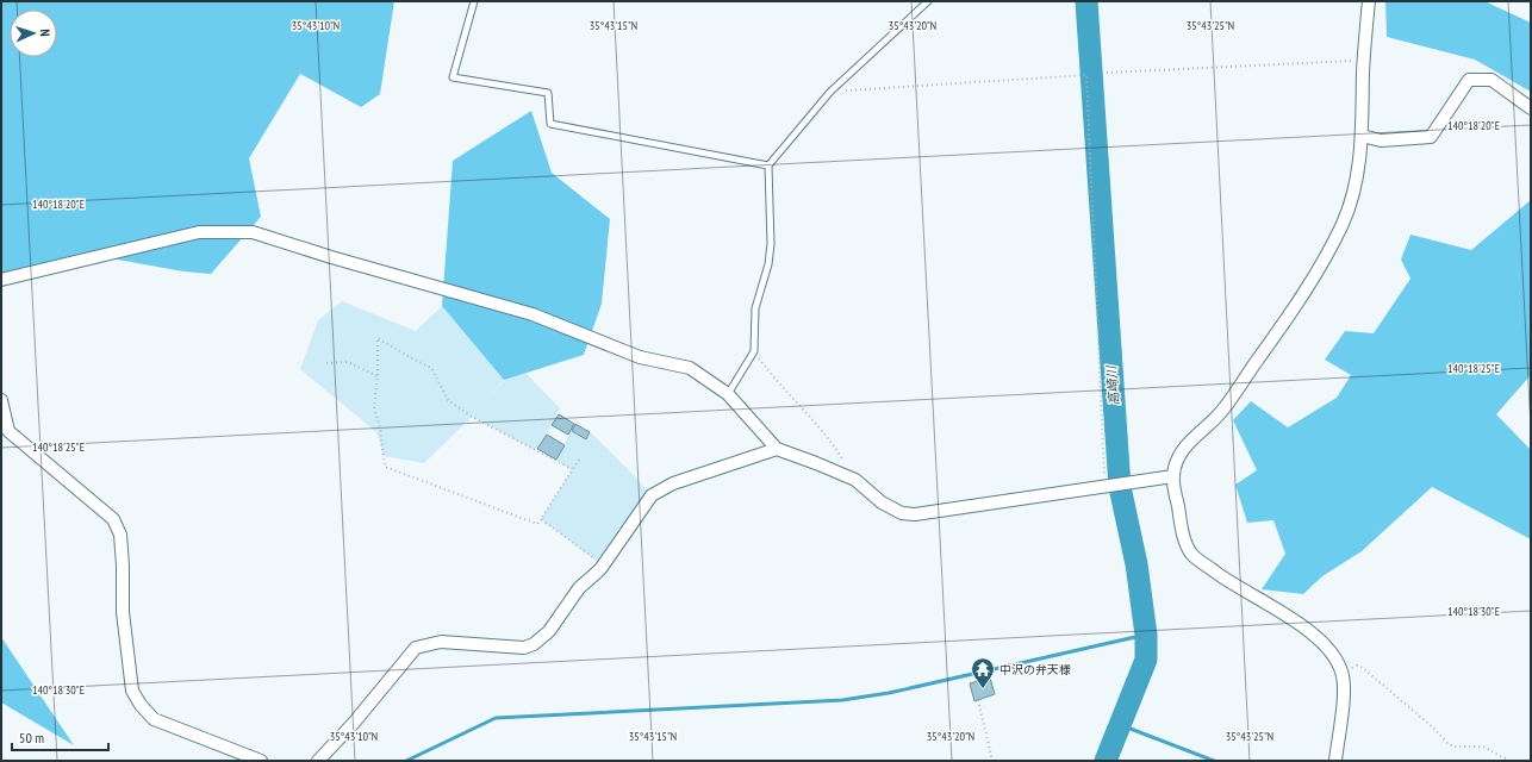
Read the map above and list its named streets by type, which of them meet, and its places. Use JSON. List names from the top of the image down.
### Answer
{
  "water": ["高崎川"],
  "places": {
    "temple": ["中沢の弁天様"]
  },
  "scale_bar": "50 m",
  "north": "right",
  "coordinates": [
    "35°43'10\"N",
    "35°43'15\"N",
    "35°43'20\"N",
    "35°43'25\"N",
    "140°18'20\"E",
    "140°18'25\"E",
    "140°18'30\"E"
  ]
}
